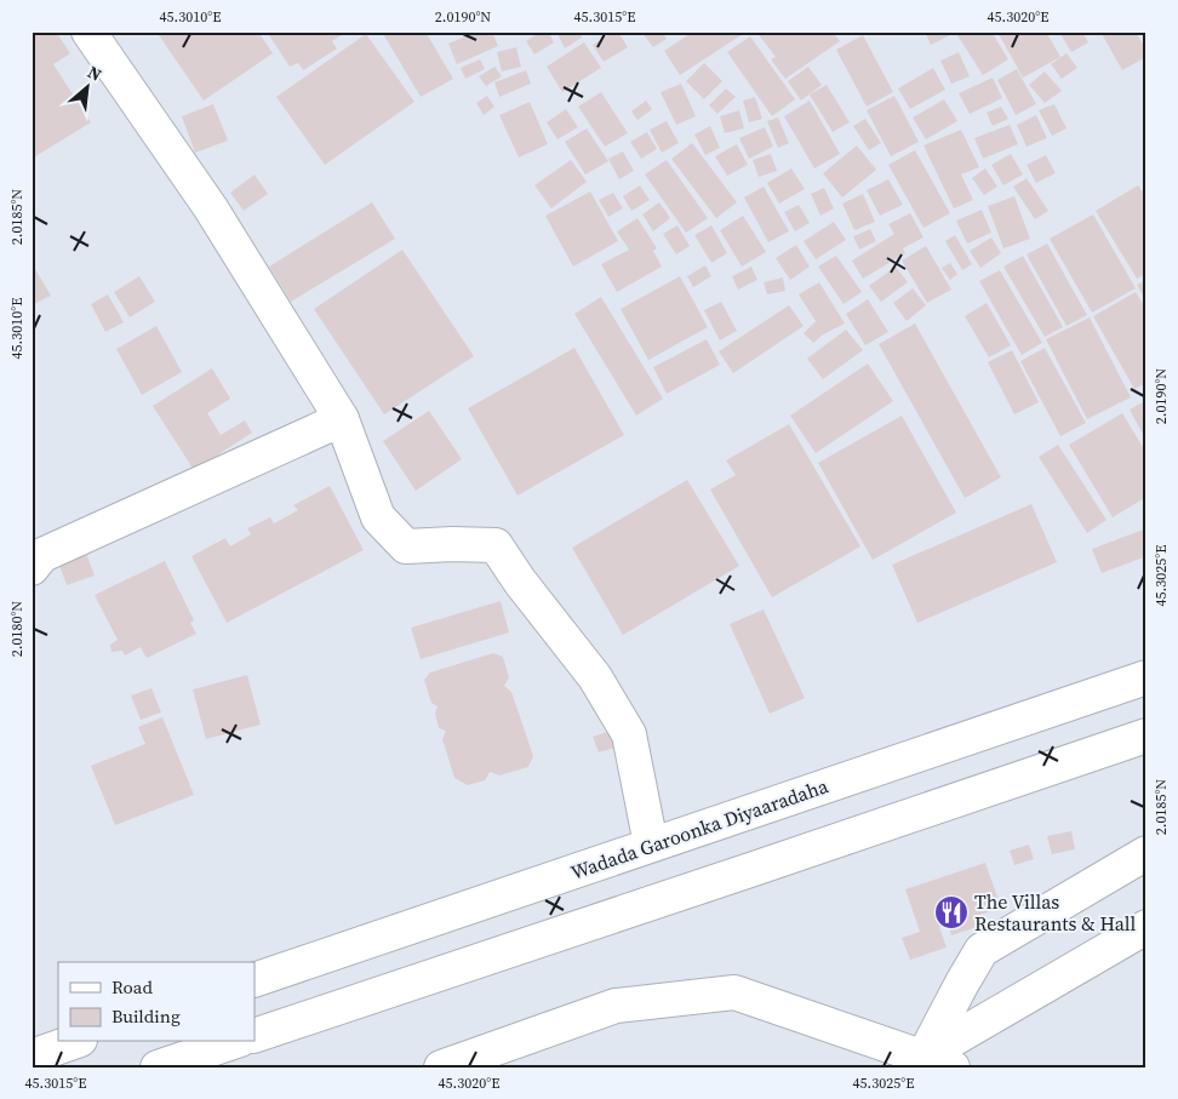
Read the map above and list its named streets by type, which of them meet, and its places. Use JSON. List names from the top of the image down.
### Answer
{
  "streets": {
    "street": ["Wadada Garoonka Diyaaradaha"]
  },
  "places": {
    "restaurant": ["The Villas Restaurants & Hall"]
  },
  "legend": ["Road", "Building"],
  "north": "top right",
  "coordinates": [
    "45.3010°E",
    "2.0190°N",
    "45.3015°E",
    "45.3020°E",
    "2.0185°N",
    "45.3025°E",
    "2.0180°N"
  ]
}
